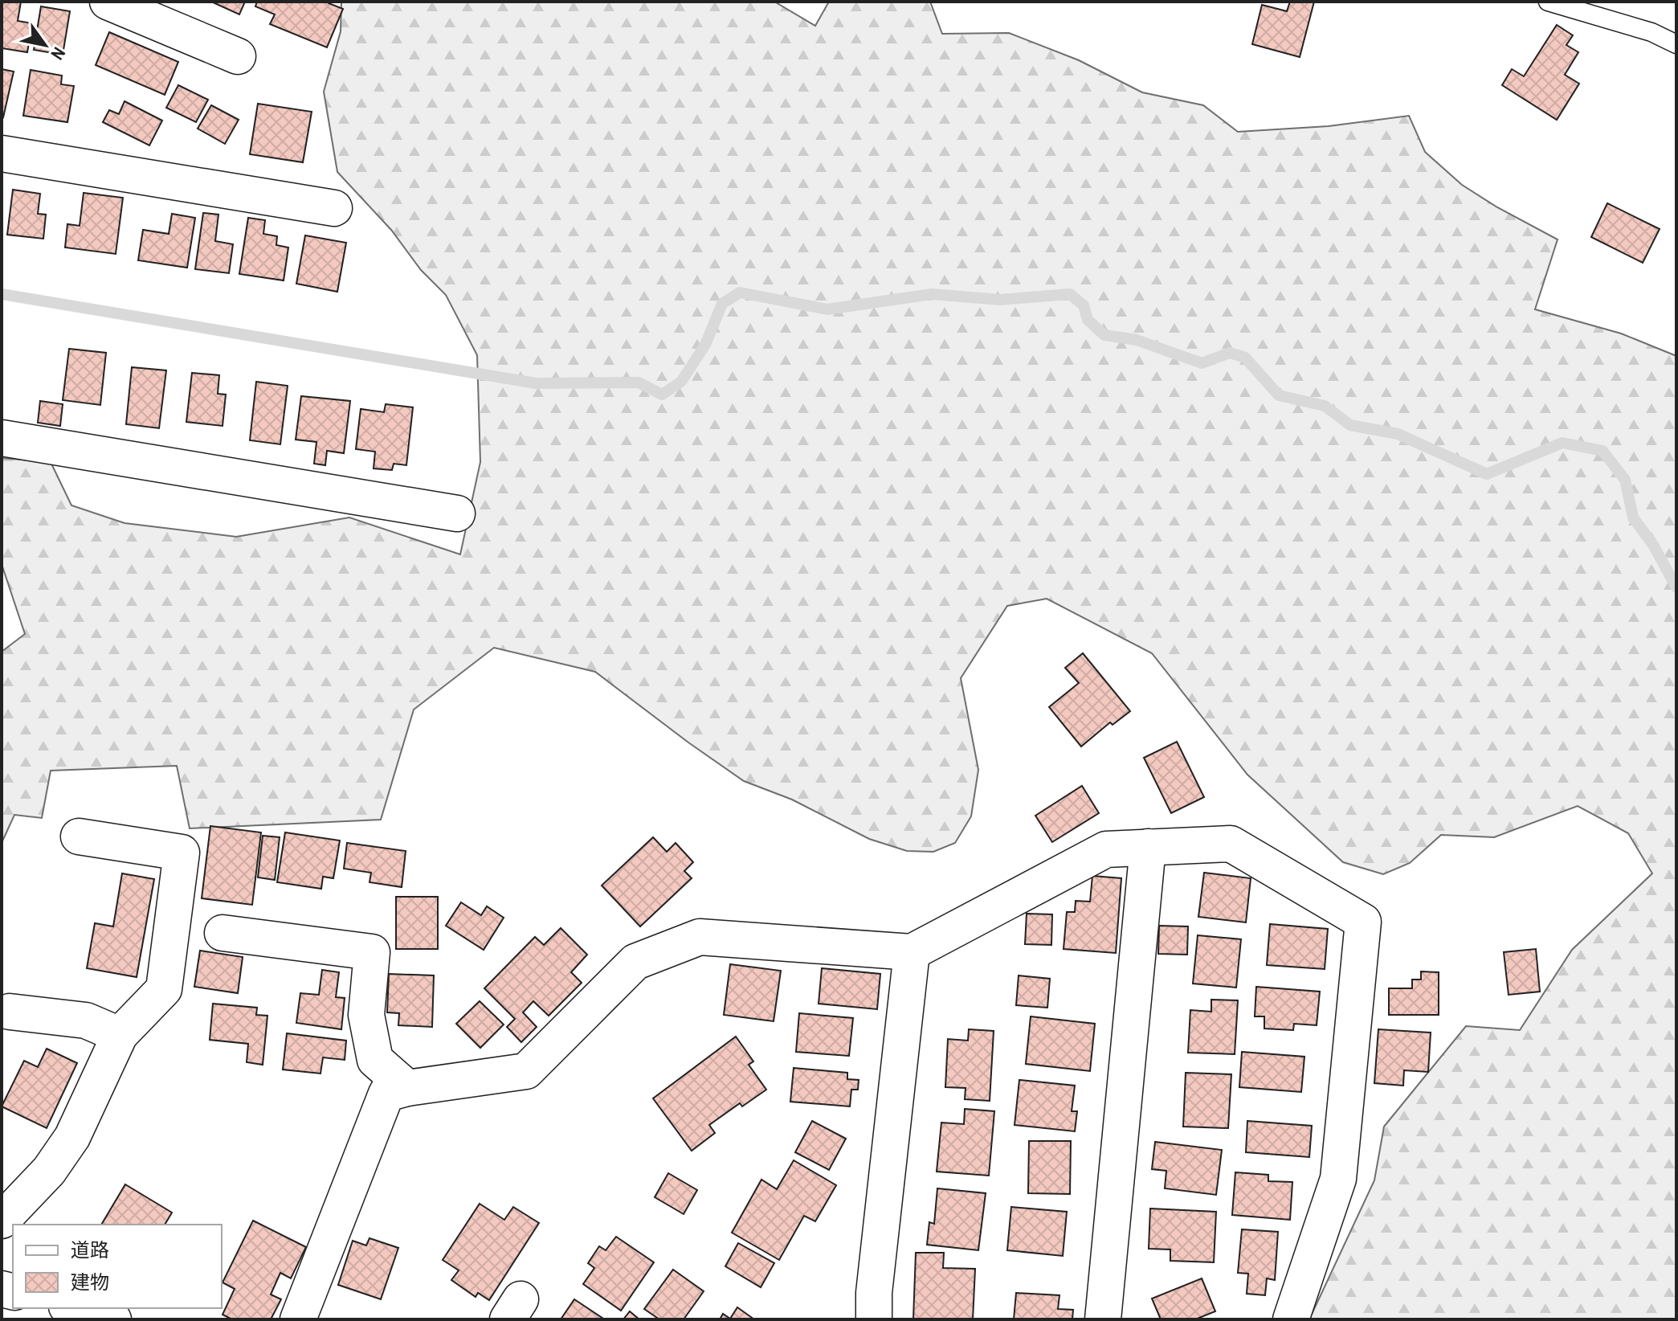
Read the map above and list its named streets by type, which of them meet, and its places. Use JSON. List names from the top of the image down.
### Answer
{
  "legend": ["道路", "建物"],
  "north": "bottom right"
}
